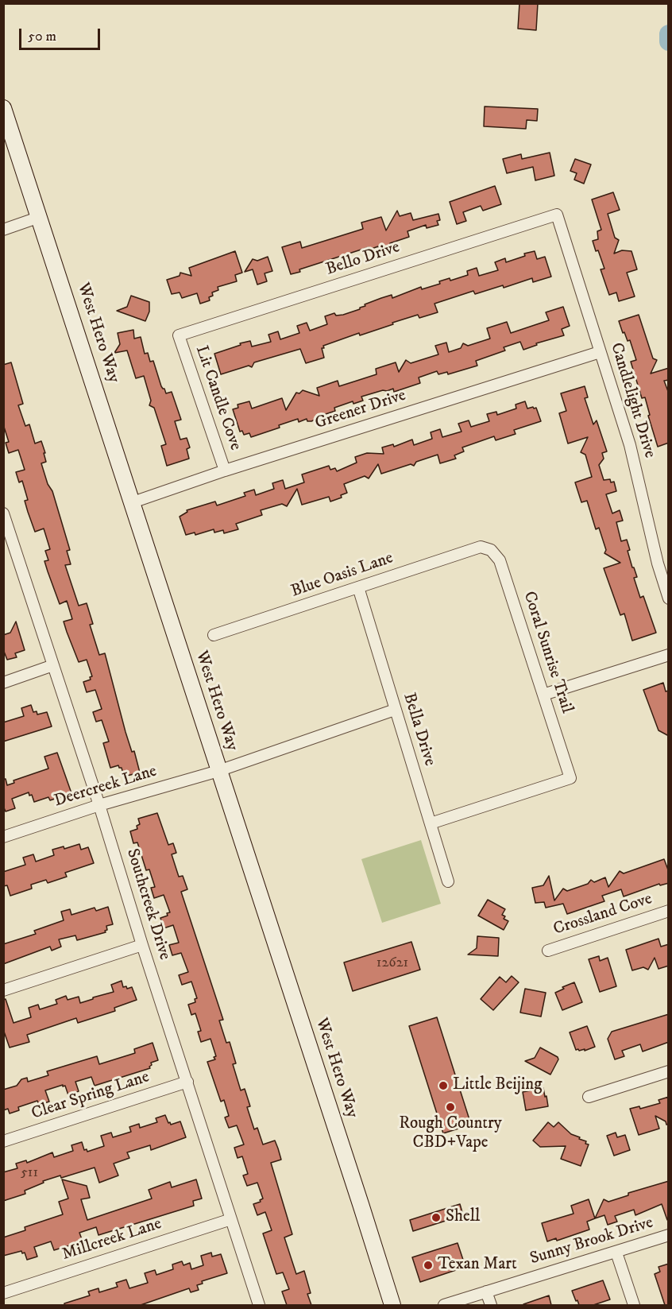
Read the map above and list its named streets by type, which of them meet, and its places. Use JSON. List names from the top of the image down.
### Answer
{
  "streets": {
    "main road": ["West Hero Way"],
    "street": [
      "Bello Drive",
      "Lit Candle Cove",
      "Candlelight Drive",
      "Greener Drive",
      "Blue Oasis Lane",
      "Coral Sunrise Trail",
      "Bella Drive",
      "Deercreek Lane",
      "Southcreek Drive",
      "Crossland Cove",
      "Clear Spring Lane",
      "Millcreek Lane",
      "Sunny Brook Drive"
    ]
  },
  "crossings": [
    ["Bello Drive", "Lit Candle Cove"],
    ["Bello Drive", "Candlelight Drive"],
    ["West Hero Way", "Greener Drive"],
    ["West Hero Way", "Deercreek Lane"],
    ["Lit Candle Cove", "Greener Drive"],
    ["Candlelight Drive", "Greener Drive"],
    ["Blue Oasis Lane", "Coral Sunrise Trail"],
    ["Blue Oasis Lane", "Bella Drive"],
    ["Coral Sunrise Trail", "Bella Drive"],
    ["Bella Drive", "Deercreek Lane"],
    ["Deercreek Lane", "Southcreek Drive"],
    ["Southcreek Drive", "Clear Spring Lane"],
    ["Southcreek Drive", "Millcreek Lane"]
  ],
  "places": [
    "Little Beijing",
    "Rough Country CBD+Vape",
    "Shell",
    "Texan Mart"
  ],
  "house_numbers": ["12621", "511"],
  "scale_bar": "50 m"
}
